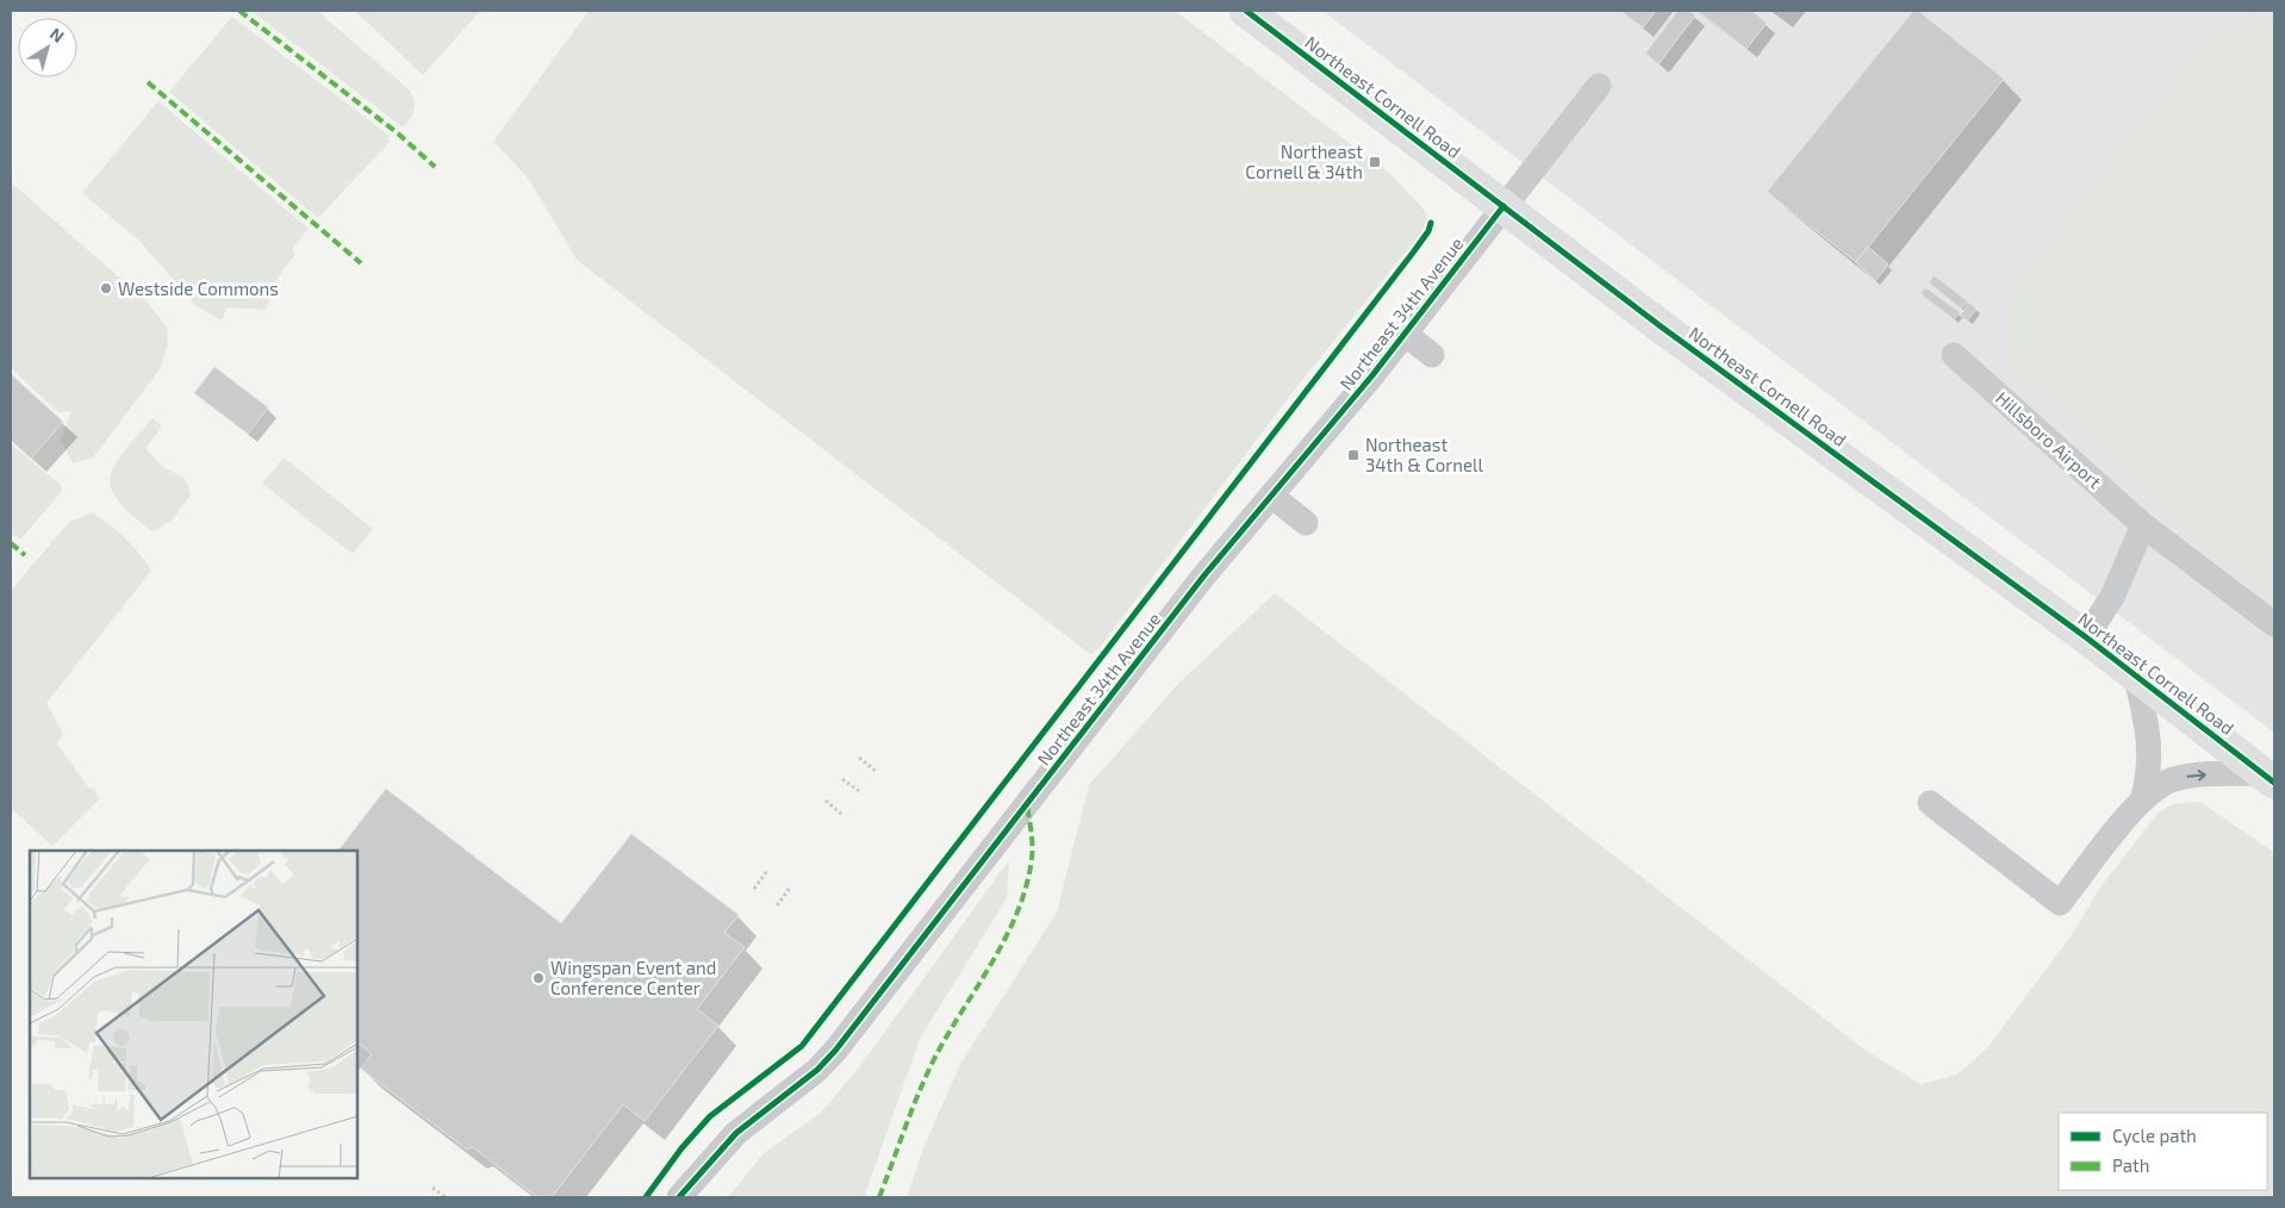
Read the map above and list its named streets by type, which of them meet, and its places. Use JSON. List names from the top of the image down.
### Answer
{
  "streets": {
    "highway": ["Northeast Cornell Road"],
    "street": ["Northeast 34th Avenue", "Hillsboro Airport"]
  },
  "crossings": [
    ["Northeast Cornell Road", "Northeast 34th Avenue"]
  ],
  "places": {
    "transit": ["Northeast Cornell & 34th", "Northeast 34th & Cornell"],
    "other": ["Westside Commons", "Wingspan Event and Conference Center"]
  },
  "legend": ["Cycle path", "Path"],
  "north": "top right"
}
